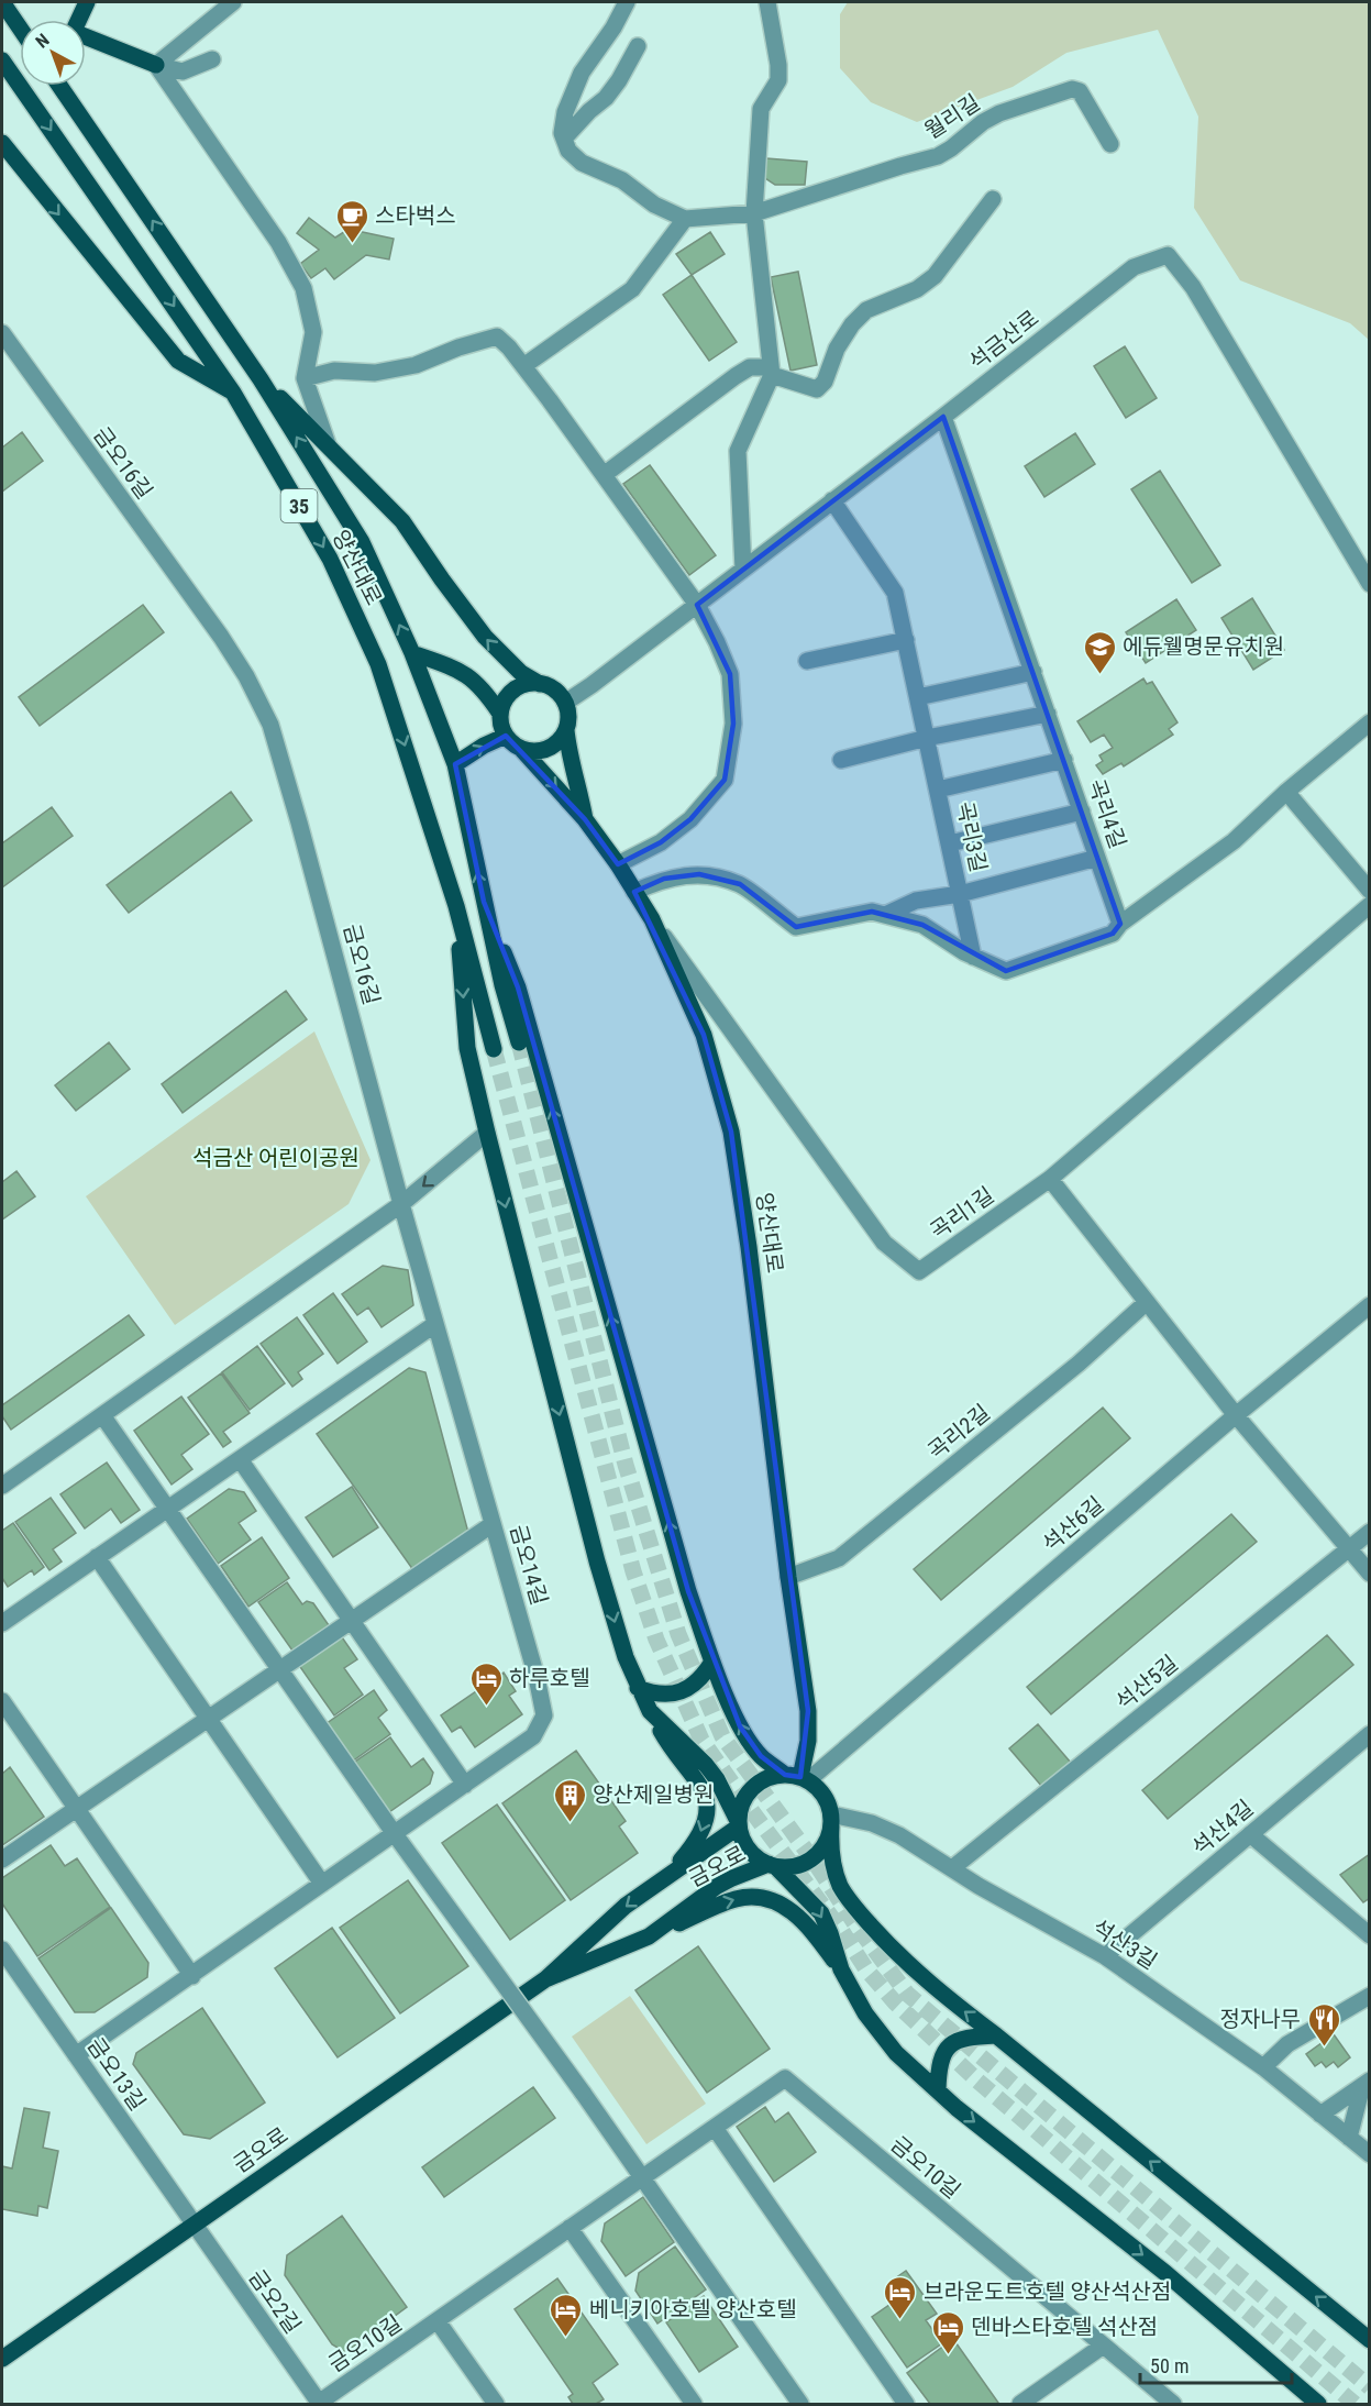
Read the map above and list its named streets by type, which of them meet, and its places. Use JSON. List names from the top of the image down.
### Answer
{
  "streets": {
    "main road": ["35", "양산대로", "금오로"],
    "street": [
      "월리길",
      "석금산로",
      "금오16길",
      "곡리4길",
      "곡리3길",
      "곡리1길",
      "곡리2길",
      "석산6길",
      "금오14길",
      "석산5길",
      "석산4길",
      "석산3길",
      "금오13길",
      "금오10길",
      "금오2길"
    ]
  },
  "crossings": [
    ["석금산로", "양산대로"],
    ["석금산로", "곡리4길"],
    ["석금산로", "곡리3길"],
    ["금오16길", "금오14길"],
    ["양산대로", "곡리3길"],
    ["양산대로", "곡리1길"],
    ["양산대로", "곡리2길"],
    ["양산대로", "석산6길"],
    ["양산대로", "금오로"],
    ["양산대로", "석산3길"],
    ["석산6길", "금오로"],
    ["석산6길", "석산3길"],
    ["금오14길", "금오13길"],
    ["석산5길", "석산3길"],
    ["석산4길", "석산3길"],
    ["금오로", "석산3길"],
    ["금오로", "금오13길"],
    ["금오로", "금오2길"],
    ["금오13길", "금오2길"],
    ["금오10길", "금오2길"]
  ],
  "parks": ["석금산 어린이공원"],
  "places": {
    "cafe": ["스타벅스"],
    "school or university": ["에듀웰명문유치원"],
    "hotel": [
      "하루호텔",
      "브라운도트호텔 양산석산점",
      "베니키아호텔 양산호텔",
      "덴바스타호텔 석산점"
    ],
    "building": ["양산제일병원"],
    "restaurant": ["정자나무"]
  },
  "scale_bar": "50 m",
  "north": "top left"
}
